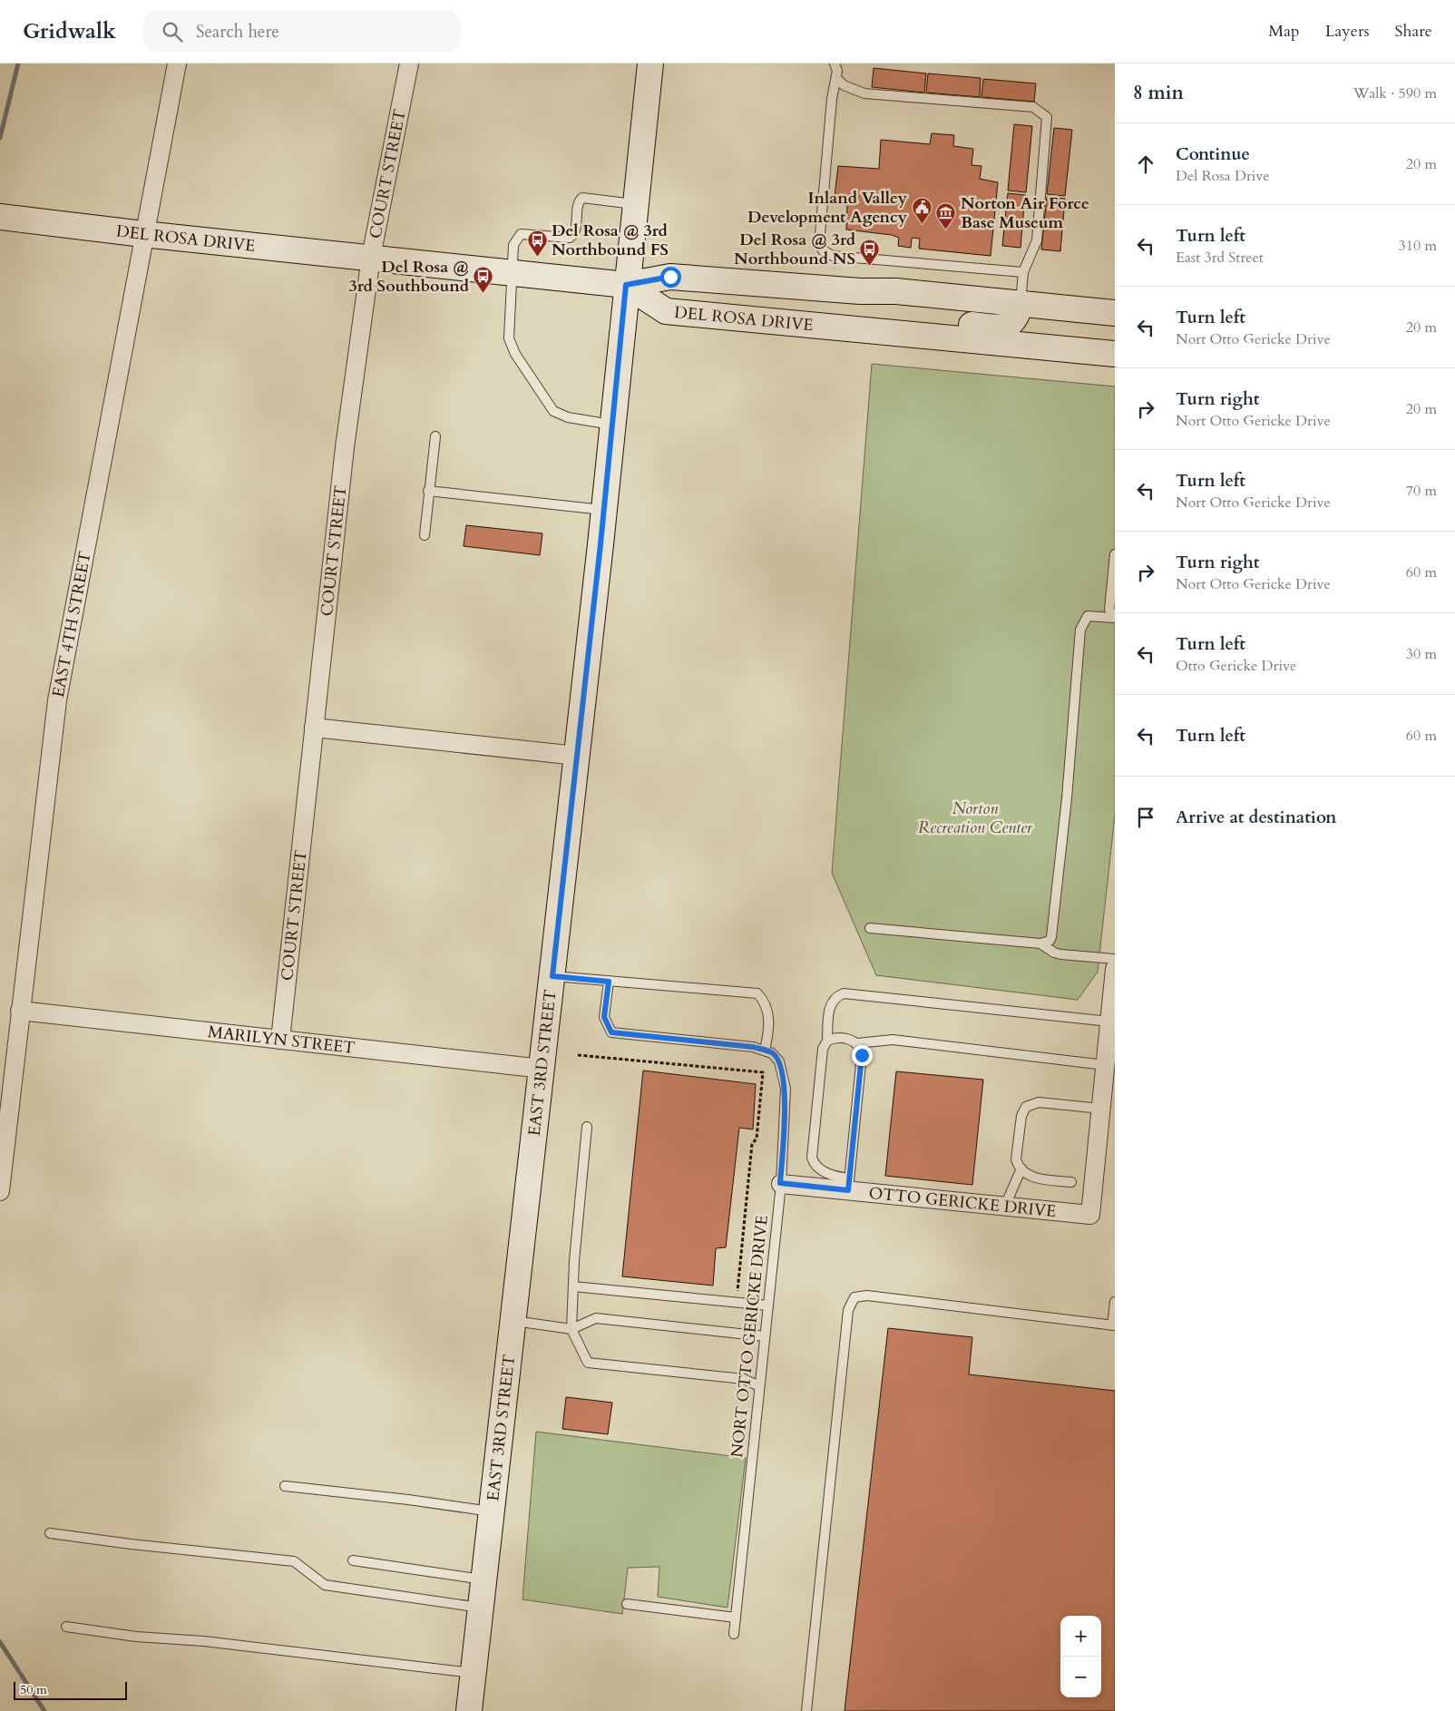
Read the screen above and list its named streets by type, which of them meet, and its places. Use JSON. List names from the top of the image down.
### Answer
{
  "streets": {
    "main road": ["DEL ROSA DRIVE", "EAST 3RD STREET"],
    "street": [
      "COURT STREET",
      "EAST 4TH STREET",
      "MARILYN STREET",
      "OTTO GERICKE DRIVE"
    ],
    "lane": ["NORT OTTO GERICKE DRIVE"]
  },
  "crossings": [
    ["COURT STREET", "DEL ROSA DRIVE"],
    ["COURT STREET", "MARILYN STREET"],
    ["DEL ROSA DRIVE", "EAST 4TH STREET"],
    ["DEL ROSA DRIVE", "EAST 3RD STREET"],
    ["EAST 4TH STREET", "MARILYN STREET"],
    ["MARILYN STREET", "EAST 3RD STREET"],
    ["OTTO GERICKE DRIVE", "NORT OTTO GERICKE DRIVE"]
  ],
  "parks": ["Norton Recreation Center"],
  "places": {
    "public building": ["Inland Valley Development Agency"],
    "museum": ["Norton Air Force Base Museum"],
    "bus stop": ["Del Rosa @ 3rd Northbound FS", "Del Rosa @ 3rd Northbound NS", "Del Rosa @ 3rd Southbound"]
  },
  "scale_bar": "50 m",
  "page": {
    "header": "Gridwalk",
    "search": "Search here",
    "nav": ["Map", "Layers", "Share"],
    "heading": ["8 min", "Walk · 590 m"],
    "list": [
      ["Continue", "Del Rosa Drive", "20 m"],
      ["Turn left", "East 3rd Street", "310 m"],
      ["Turn left", "Nort Otto Gericke Drive", "20 m"],
      ["Turn right", "Nort Otto Gericke Drive", "20 m"],
      ["Turn left", "Nort Otto Gericke Drive", "70 m"],
      ["Turn right", "Nort Otto Gericke Drive", "60 m"],
      ["Turn left", "Otto Gericke Drive", "30 m"],
      ["Turn left", "60 m"],
      "Arrive at destination"
    ],
    "map_buttons": ["+", "−"],
    "scale": "50 m"
  }
}
